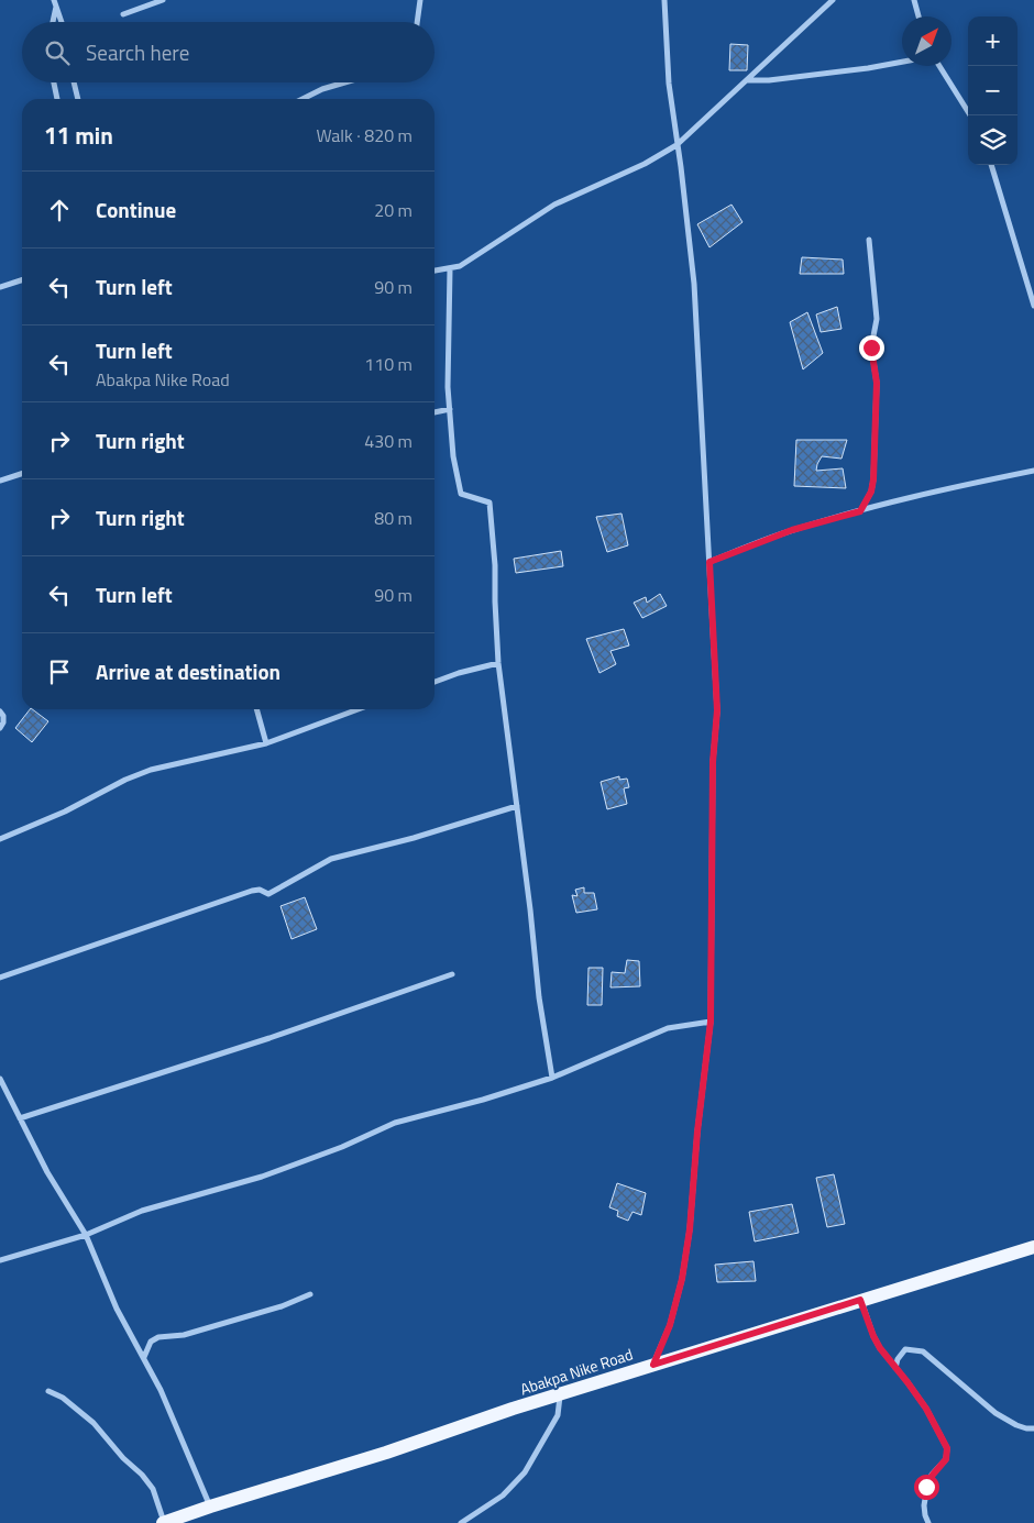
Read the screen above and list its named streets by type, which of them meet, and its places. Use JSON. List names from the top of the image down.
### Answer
{
  "streets": {
    "main road": ["Abakpa Nike Road"]
  },
  "north": "top right",
  "page": {
    "map_buttons": ["+", "−"],
    "search": "Search here",
    "heading": ["11 min", "Walk · 820 m"],
    "list": [
      ["Continue", "20 m"],
      ["Turn left", "90 m"],
      ["Turn left", "Abakpa Nike Road", "110 m"],
      ["Turn right", "430 m"],
      ["Turn right", "80 m"],
      ["Turn left", "90 m"],
      "Arrive at destination"
    ]
  }
}
